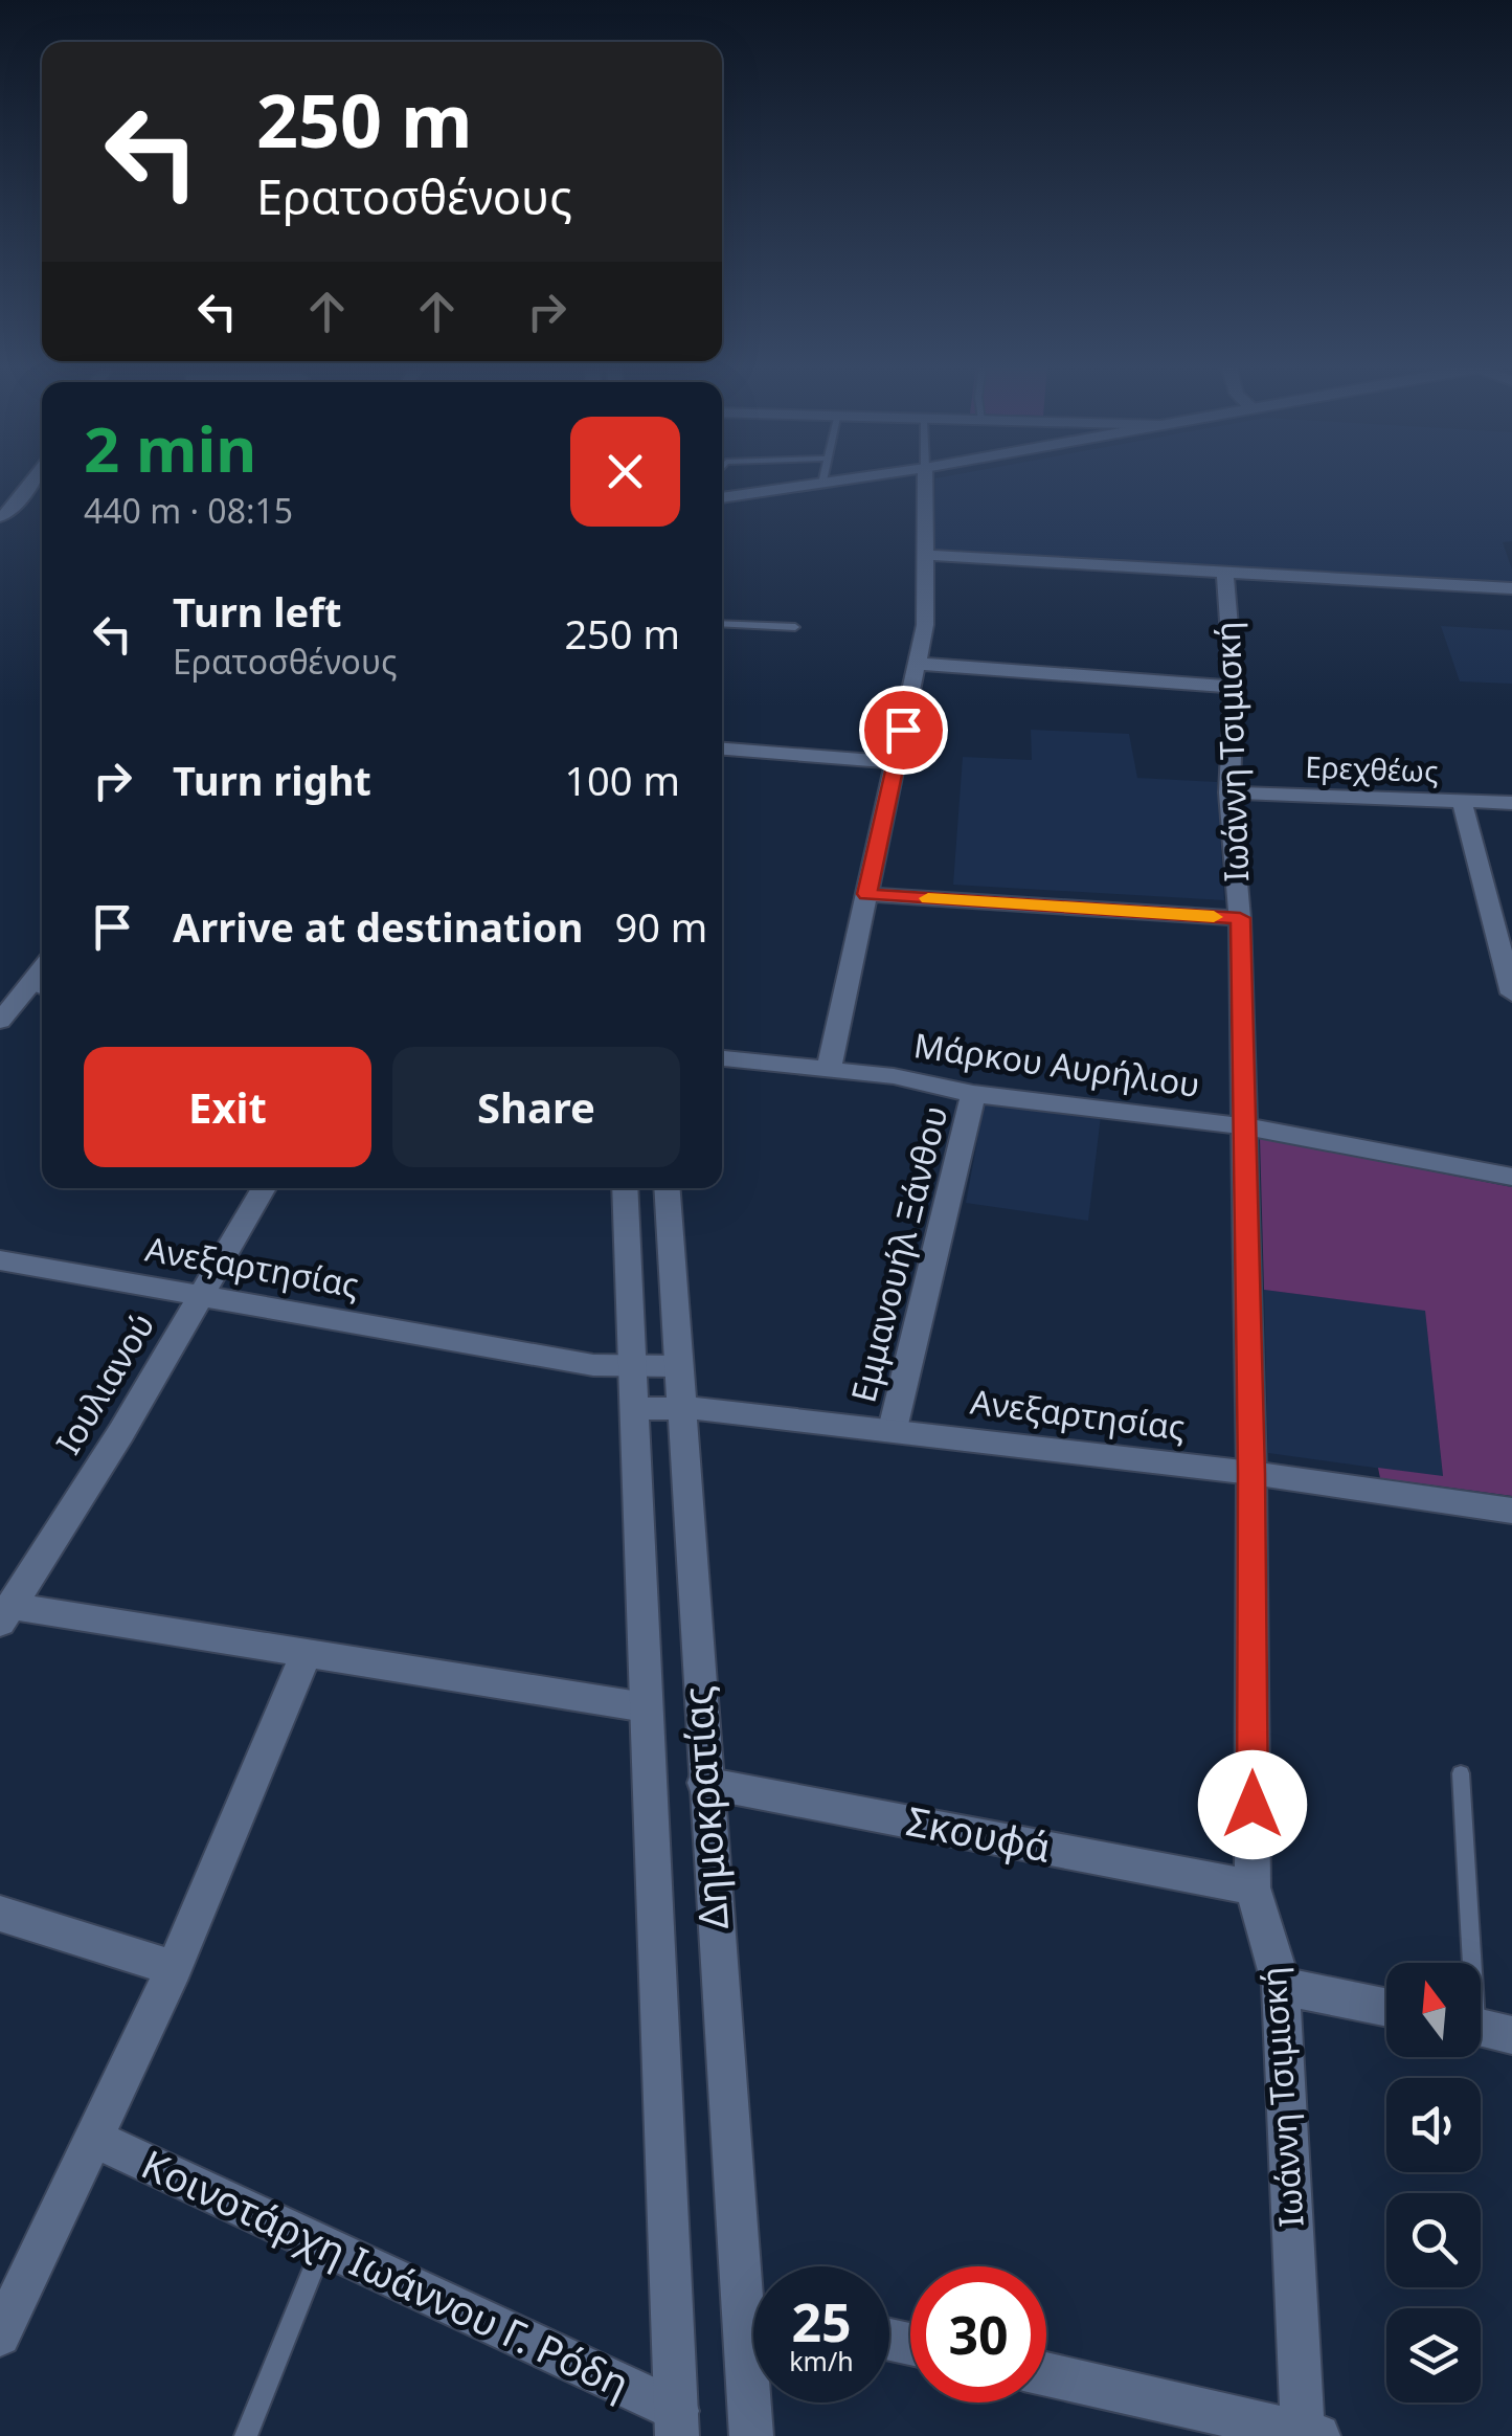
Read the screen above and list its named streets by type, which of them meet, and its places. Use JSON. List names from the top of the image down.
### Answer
{
  "streets": {
    "street": [
      "Ιωάννη Τσιμισκή",
      "Ερεχθέως",
      "Μάρκου Αυρήλιου",
      "Εμμανουήλ Ξάνθου",
      "Ανεξαρτησίας",
      "Ιουλιανού",
      "Δημοκρατίας",
      "Σκουφά",
      "Κοινοτάρχη Ιωάννου Γ. Ρόδη"
    ]
  },
  "crossings": [
    ["Ιωάννη Τσιμισκή", "Ερεχθέως"],
    ["Ιωάννη Τσιμισκή", "Μάρκου Αυρήλιου"],
    ["Ιωάννη Τσιμισκή", "Ανεξαρτησίας"],
    ["Ιωάννη Τσιμισκή", "Σκουφά"],
    ["Μάρκου Αυρήλιου", "Εμμανουήλ Ξάνθου"],
    ["Εμμανουήλ Ξάνθου", "Ανεξαρτησίας"],
    ["Ανεξαρτησίας", "Ιουλιανού"],
    ["Ανεξαρτησίας", "Δημοκρατίας"],
    ["Δημοκρατίας", "Σκουφά"],
    ["Δημοκρατίας", "Κοινοτάρχη Ιωάννου Γ. Ρόδη"]
  ],
  "north": "top",
  "page": {
    "turn": ["250 m", "Ερατοσθένους"],
    "heading": ["2 min", "440 m · 08:15"],
    "list": [
      {
        "name": "Turn left",
        "note": "Ερατοσθένους",
        "value": "250 m"
      },
      {
        "name": "Turn right",
        "value": "100 m"
      },
      {
        "name": "Arrive at destination",
        "value": "90 m"
      }
    ],
    "buttons": ["Exit", "Share"],
    "speed": "25 km/h",
    "limit": "30"
  }
}
